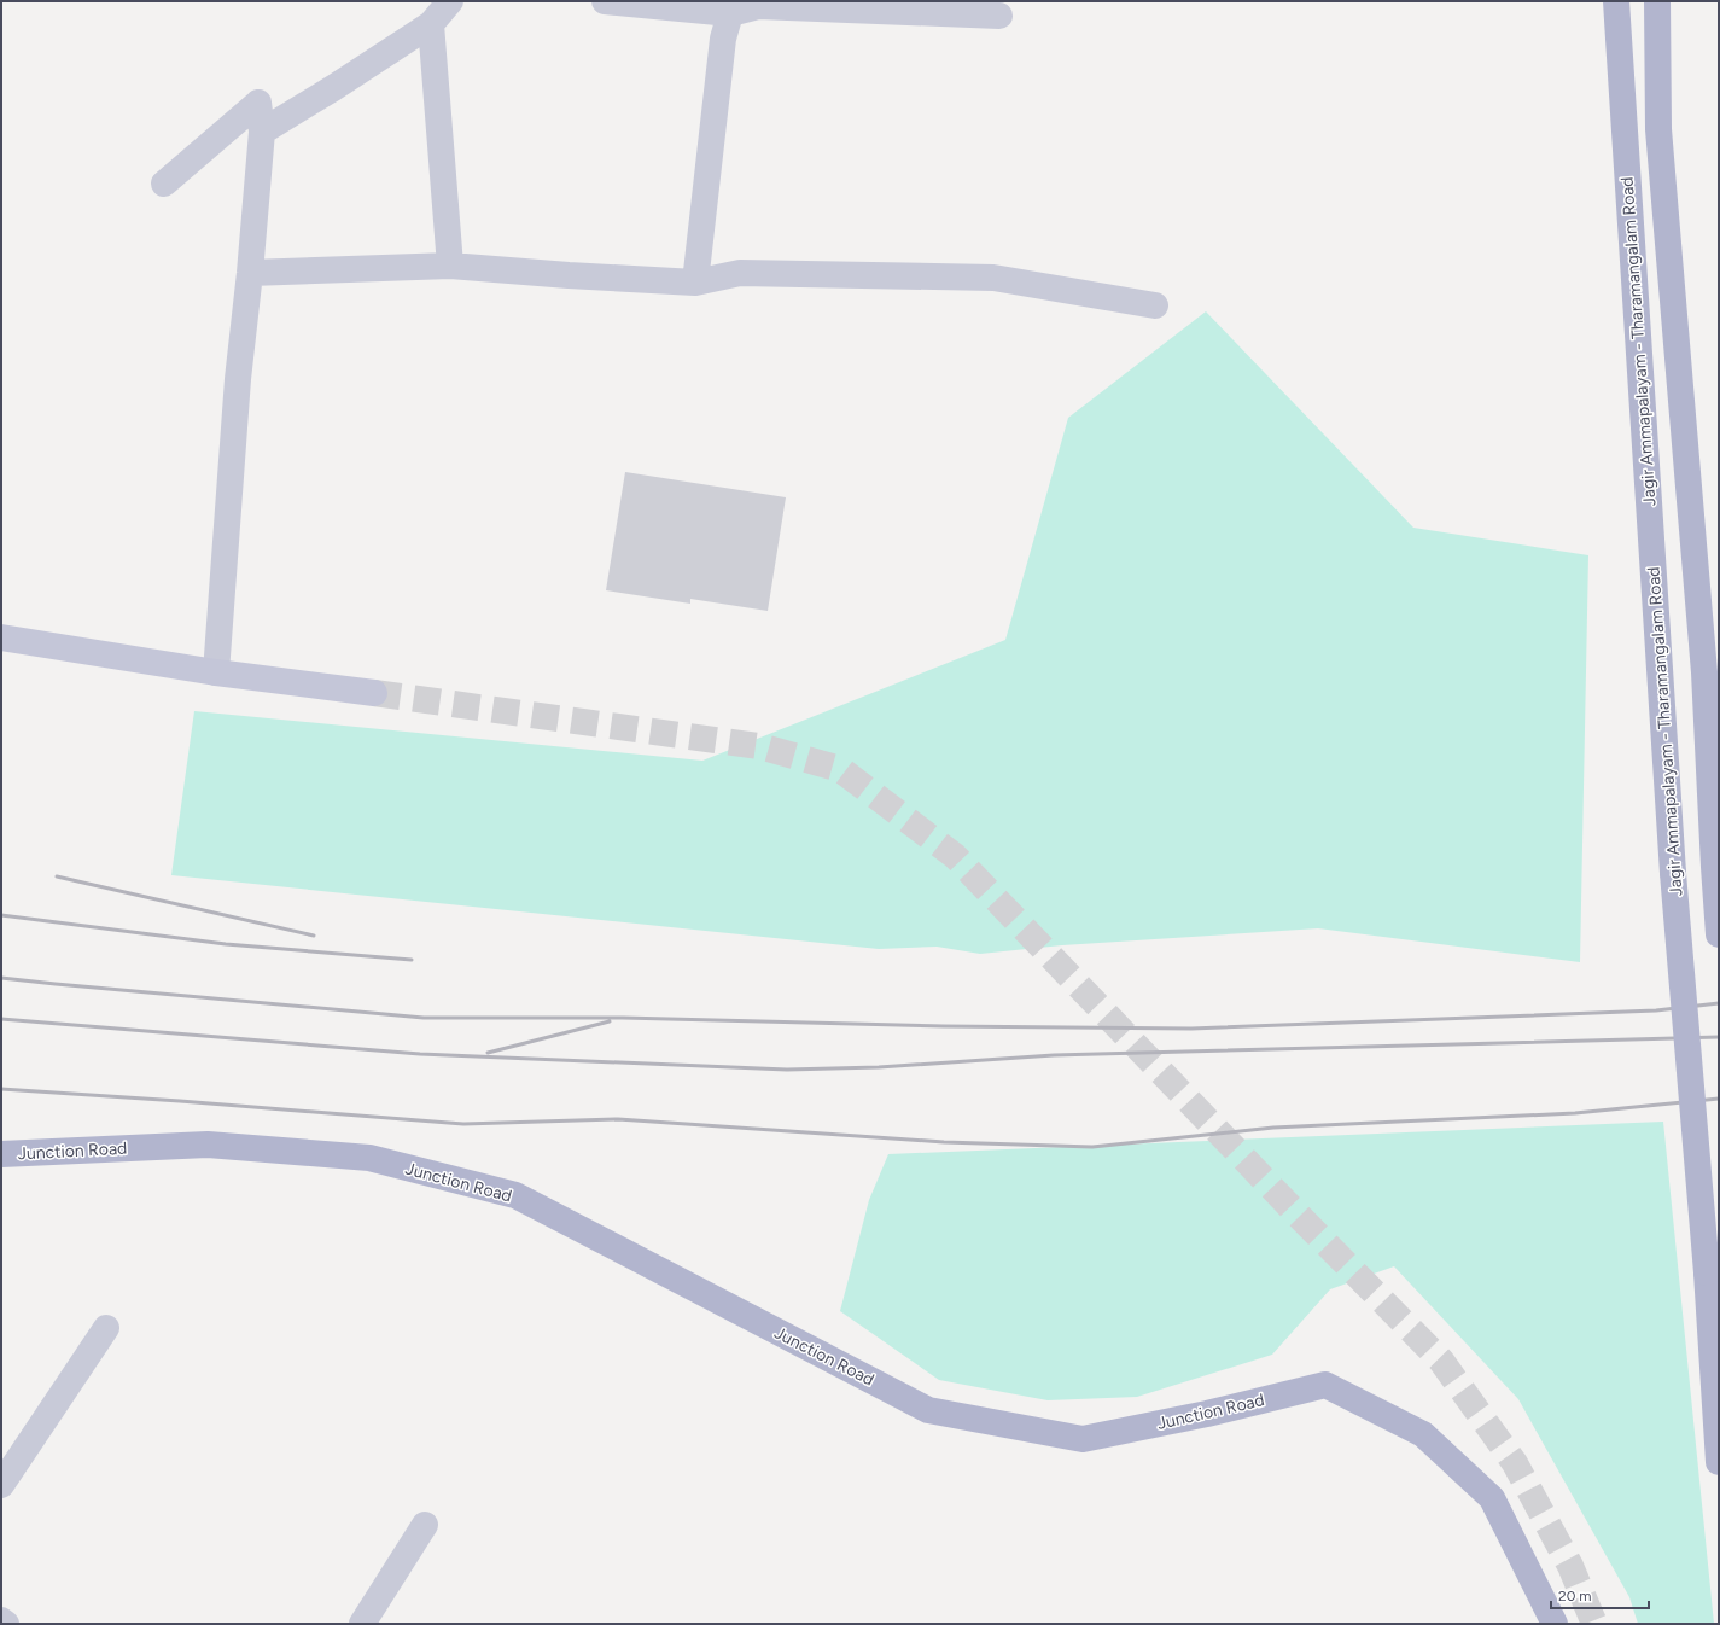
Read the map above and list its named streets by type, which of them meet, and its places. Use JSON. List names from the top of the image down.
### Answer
{
  "streets": {
    "main road": ["Jagir Ammapalayam - Tharamangalam Road", "Junction Road"]
  },
  "scale_bar": "20 m"
}
